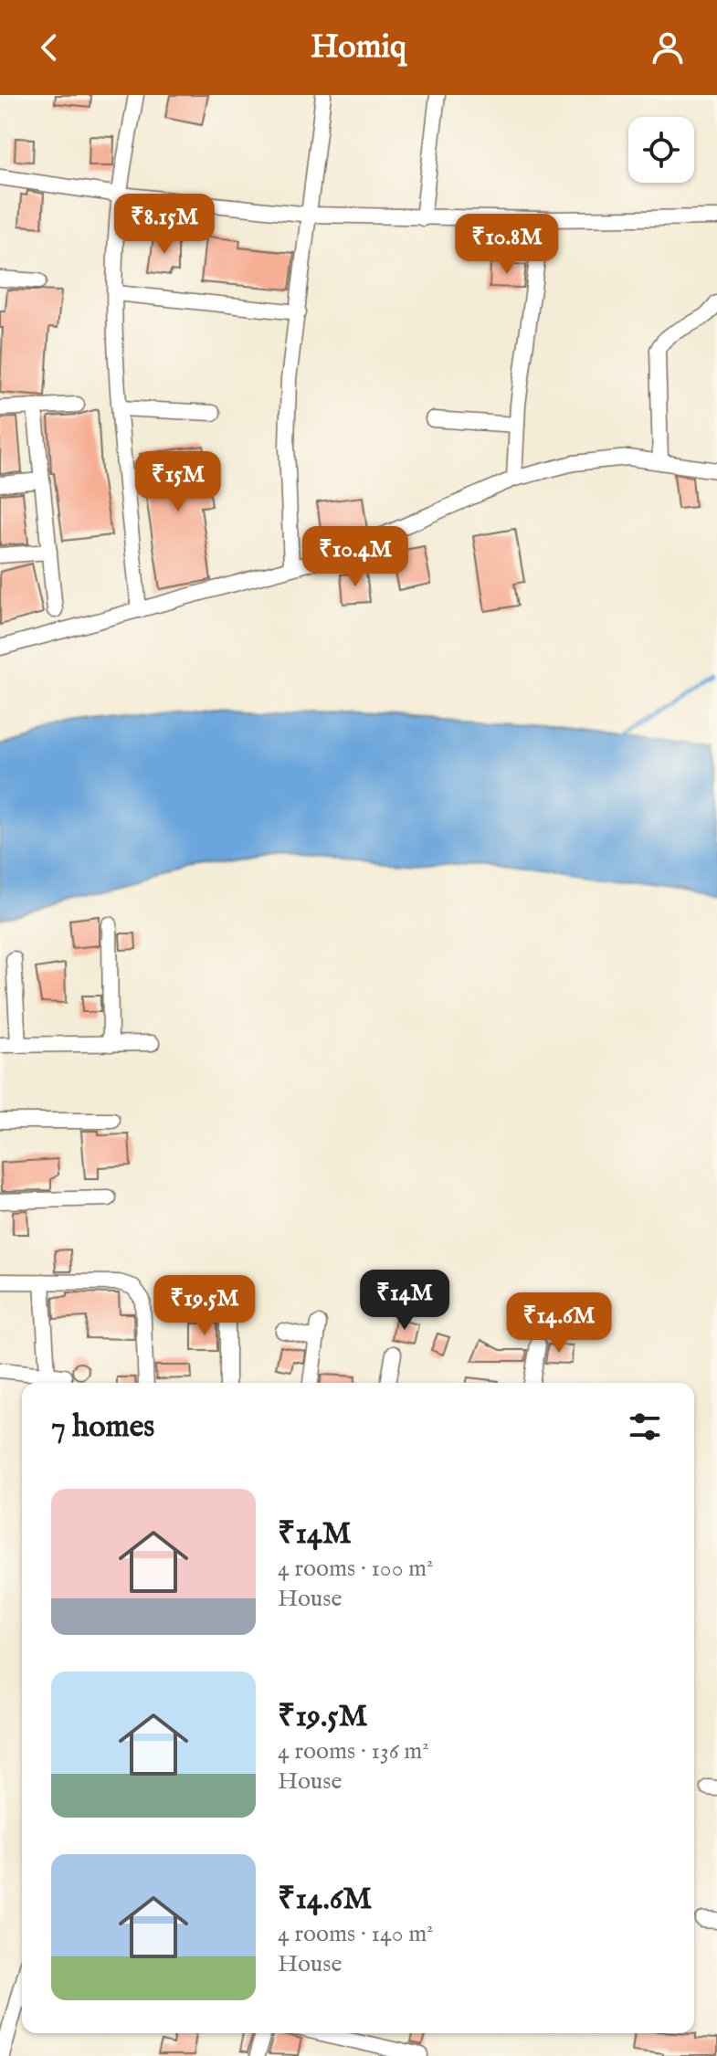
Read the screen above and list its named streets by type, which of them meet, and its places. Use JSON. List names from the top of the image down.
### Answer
{
  "page": {
    "header": "Homiq",
    "price": [
      "₹8.15M",
      "₹10.8M",
      "₹15M",
      "₹10.4M",
      "₹14M",
      "₹19.5M",
      "₹14.6M"
    ],
    "heading": "7 homes",
    "list": [
      {
        "name": "₹14M",
        "note": "4 rooms · 100 m² · House"
      },
      {
        "name": "₹19.5M",
        "note": "4 rooms · 136 m² · House"
      },
      {
        "name": "₹14.6M",
        "note": "4 rooms · 140 m² · House"
      }
    ]
  }
}
